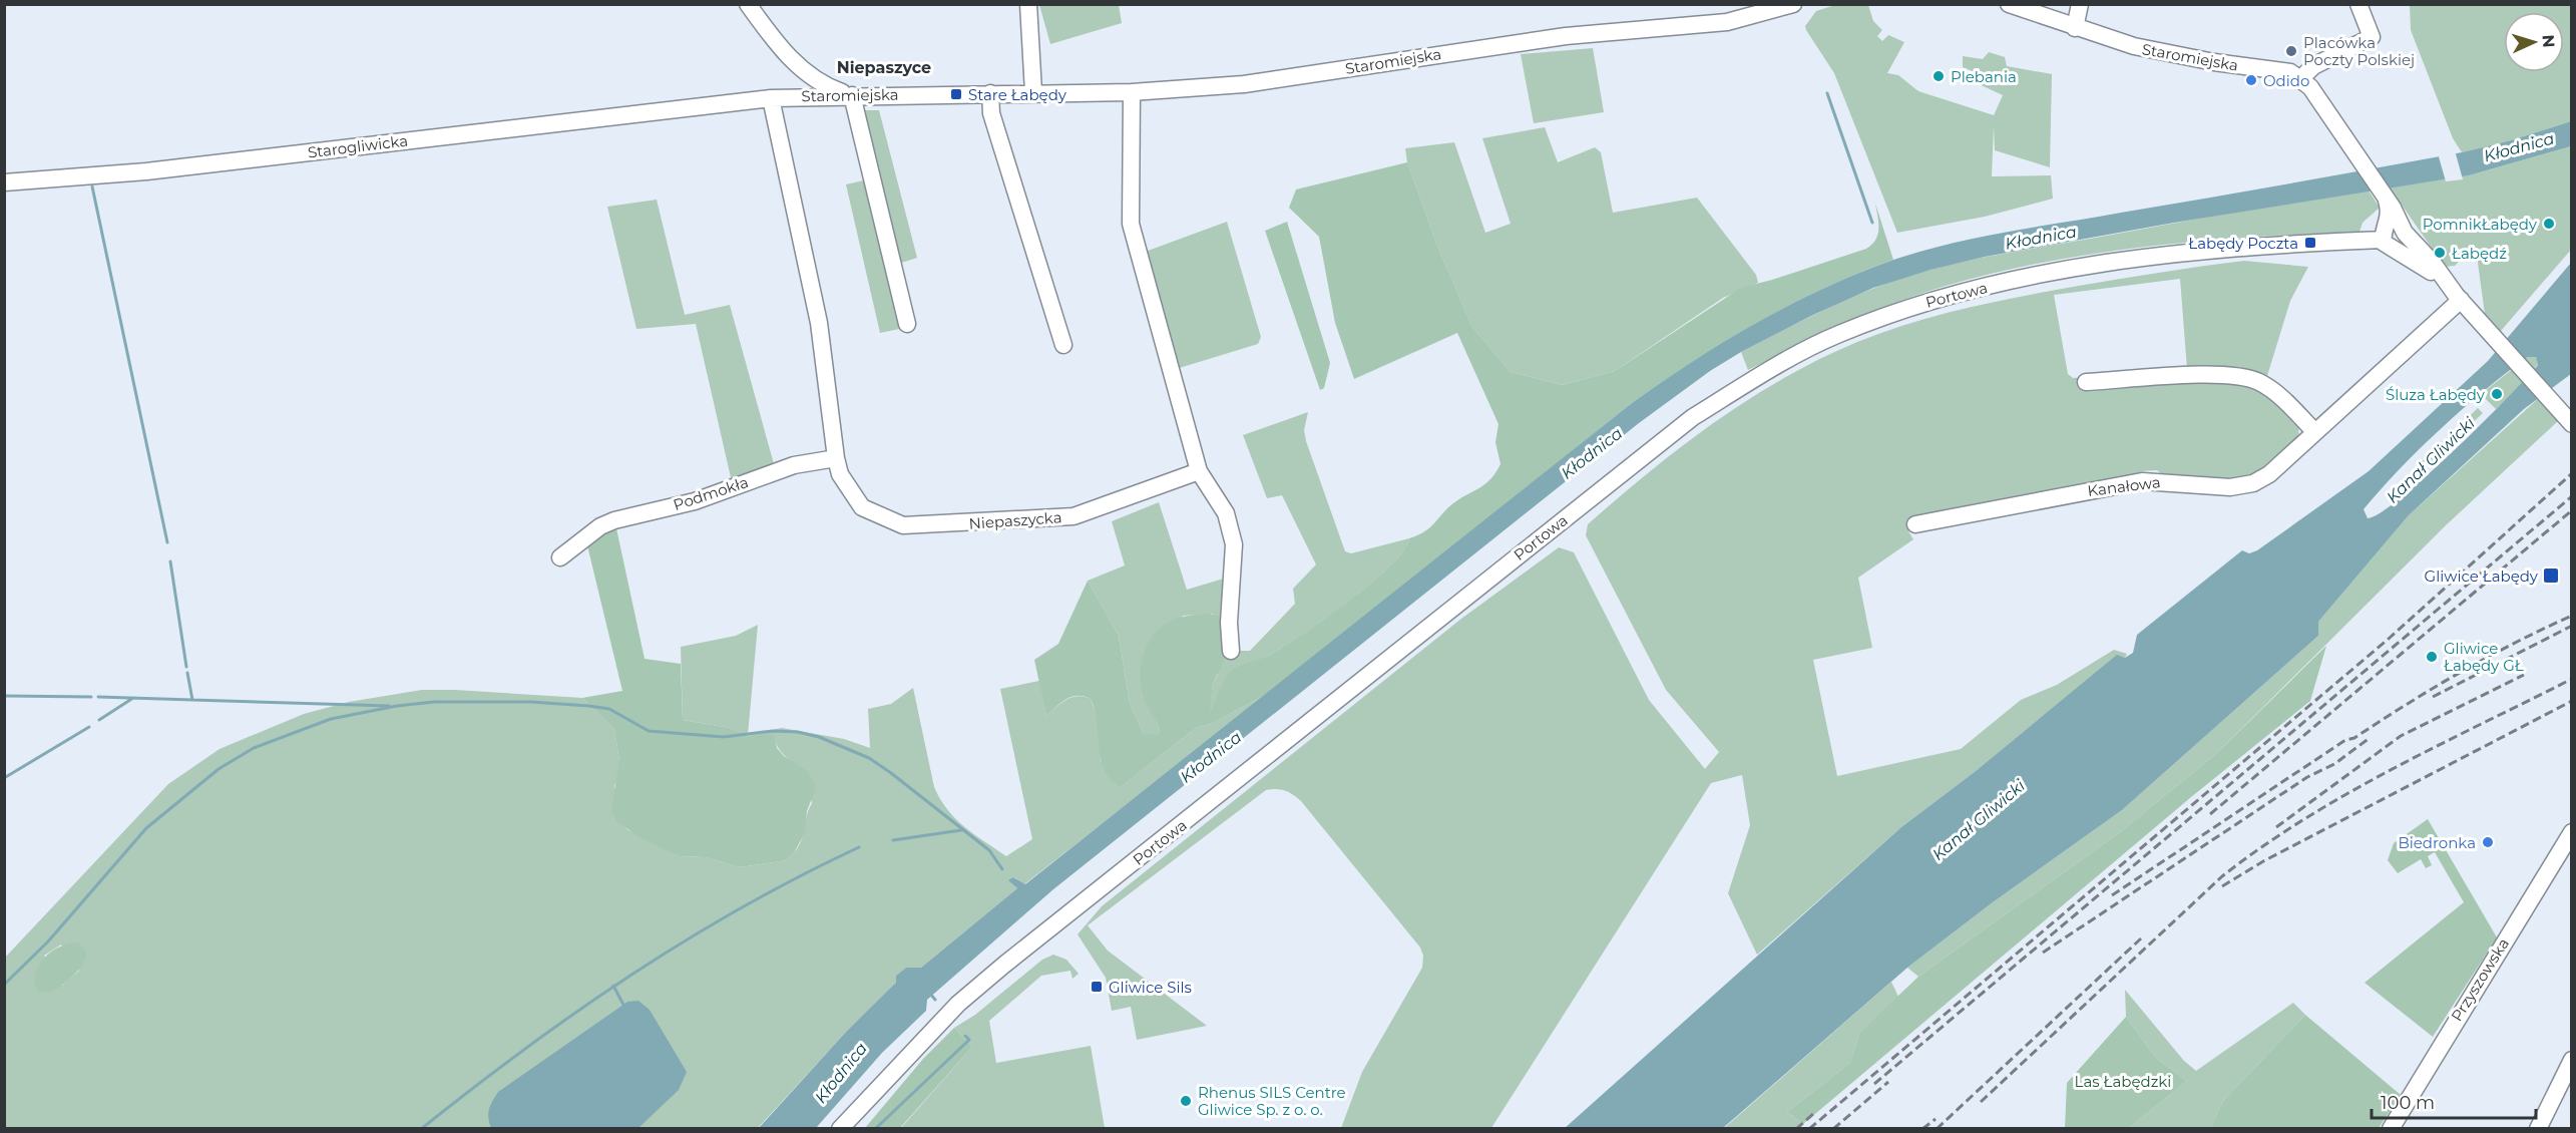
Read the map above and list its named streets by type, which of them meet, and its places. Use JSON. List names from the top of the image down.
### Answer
{
  "streets": {
    "street": [
      "Staromiejska",
      "Starogliwicka",
      "Portowa",
      "Kanałowa",
      "Podmokła",
      "Niepaszycka",
      "Przyszowska"
    ]
  },
  "crossings": [
    ["Staromiejska", "Starogliwicka"],
    ["Staromiejska", "Niepaszycka"],
    ["Podmokła", "Niepaszycka"]
  ],
  "districts": ["Niepaszyce"],
  "water": ["Kłodnica", "Kanał Gliwicki"],
  "parks": ["Las Łabędzki"],
  "places": {
    "other": [
      "Placówka Poczty Polskiej",
      "Plebania",
      "Odido",
      "PomnikŁabędy",
      "Łabędź",
      "Śluza Łabędy",
      "Gliwice Łabędy GŁ",
      "Biedronka",
      "Rhenus SILS Centre Gliwice Sp. z o. o."
    ],
    "transit": [
      "Stare Łabędy",
      "Łabędy Poczta",
      "Gliwice Łabędy",
      "Gliwice Sils"
    ]
  },
  "scale_bar": "100 m",
  "north": "right"
}
